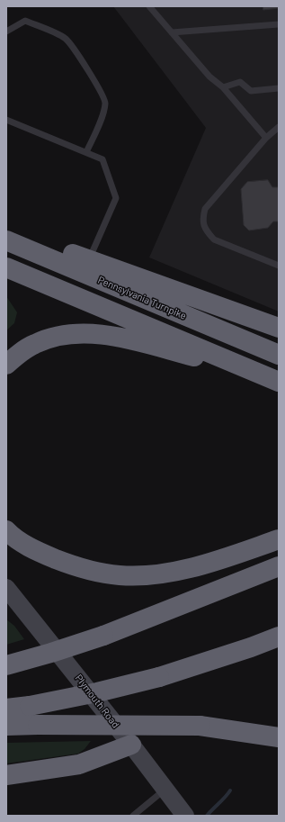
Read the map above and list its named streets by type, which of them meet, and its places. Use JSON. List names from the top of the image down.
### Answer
{
  "streets": {
    "highway": ["Pennsylvania Turnpike"],
    "main road": ["Plymouth Road"]
  }
}
